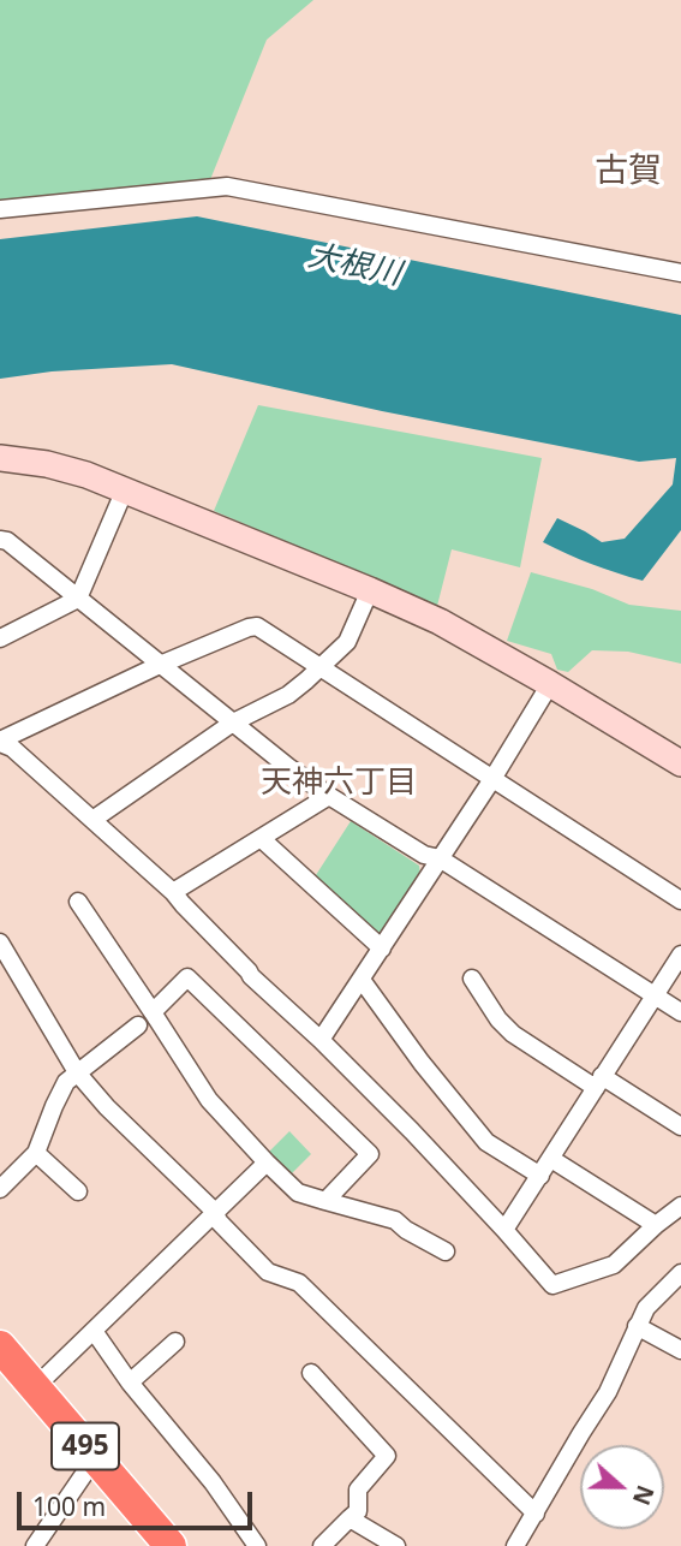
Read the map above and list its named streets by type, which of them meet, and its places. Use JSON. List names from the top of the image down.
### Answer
{
  "streets": {
    "highway": ["495"]
  },
  "districts": ["古賀", "天神六丁目"],
  "water": ["大根川"],
  "scale_bar": "100 m",
  "north": "right"
}
